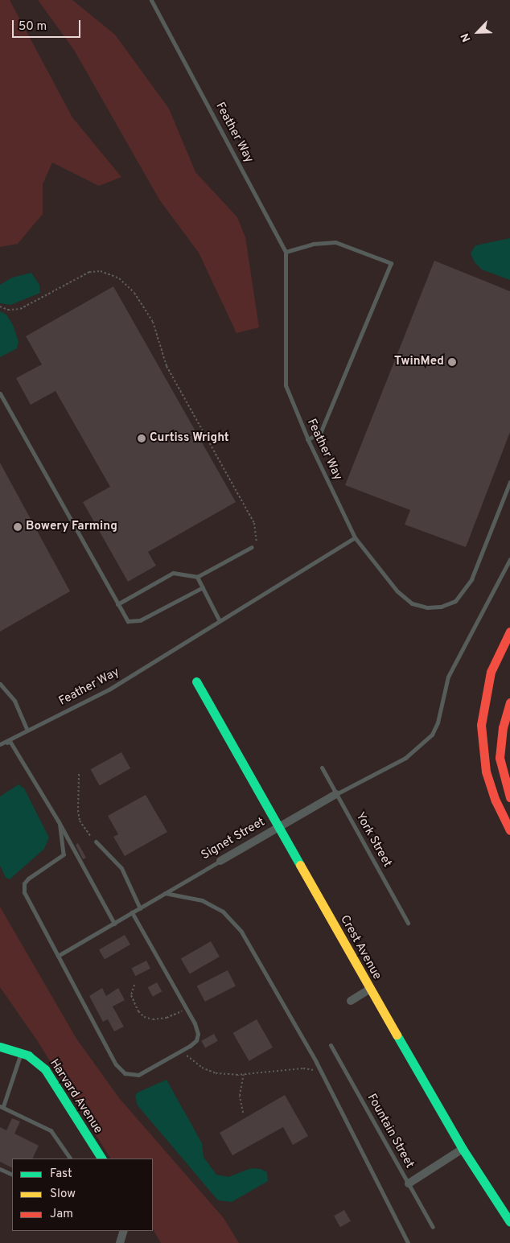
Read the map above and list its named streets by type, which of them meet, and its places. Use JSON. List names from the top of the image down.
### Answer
{
  "streets": {
    "main road": ["Crest Avenue", "Harvard Avenue"],
    "street": ["Signet Street"],
    "lane": ["Feather Way", "York Street", "Fountain Street"]
  },
  "crossings": [
    ["Signet Street", "York Street"],
    ["Signet Street", "Crest Avenue"]
  ],
  "places": ["TwinMed", "Curtiss Wright", "Bowery Farming"],
  "legend": ["Fast", "Slow", "Jam"],
  "scale_bar": "50 m",
  "north": "bottom left"
}
